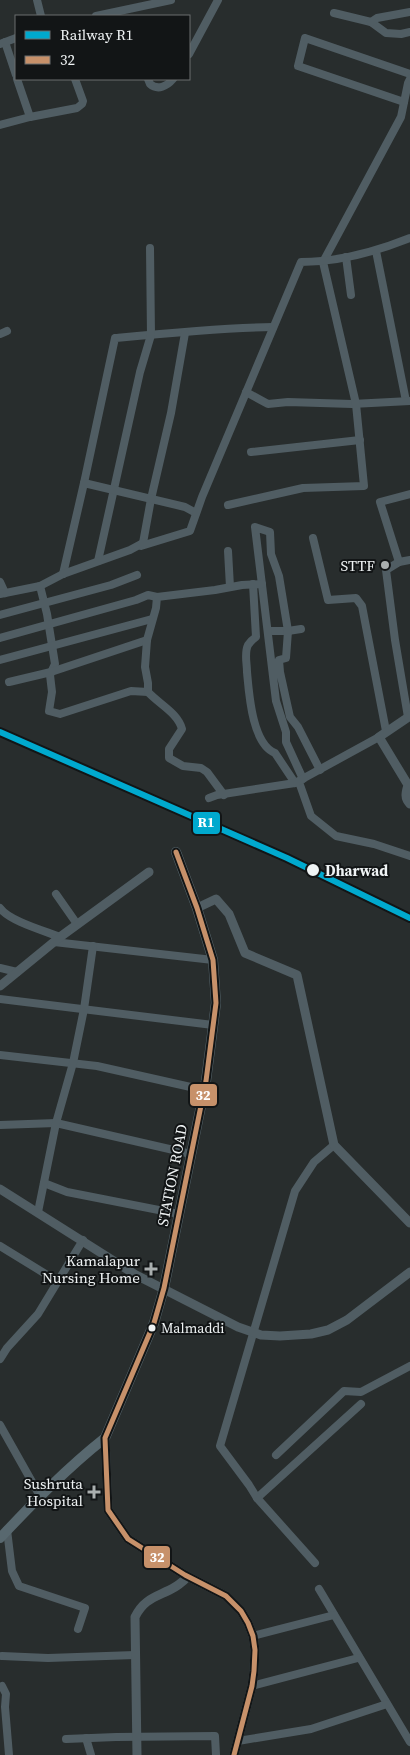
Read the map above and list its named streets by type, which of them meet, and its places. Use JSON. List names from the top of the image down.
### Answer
{
  "streets": {
    "main road": ["STATION ROAD"]
  },
  "places": {
    "other": ["STTF", "Dharwad", "Malmaddi"],
    "health": ["Kamalapur Nursing Home", "Sushruta Hospital"]
  },
  "lines": ["rail line R1", "transit line 32"],
  "legend": ["Railway R1", "32"]
}
